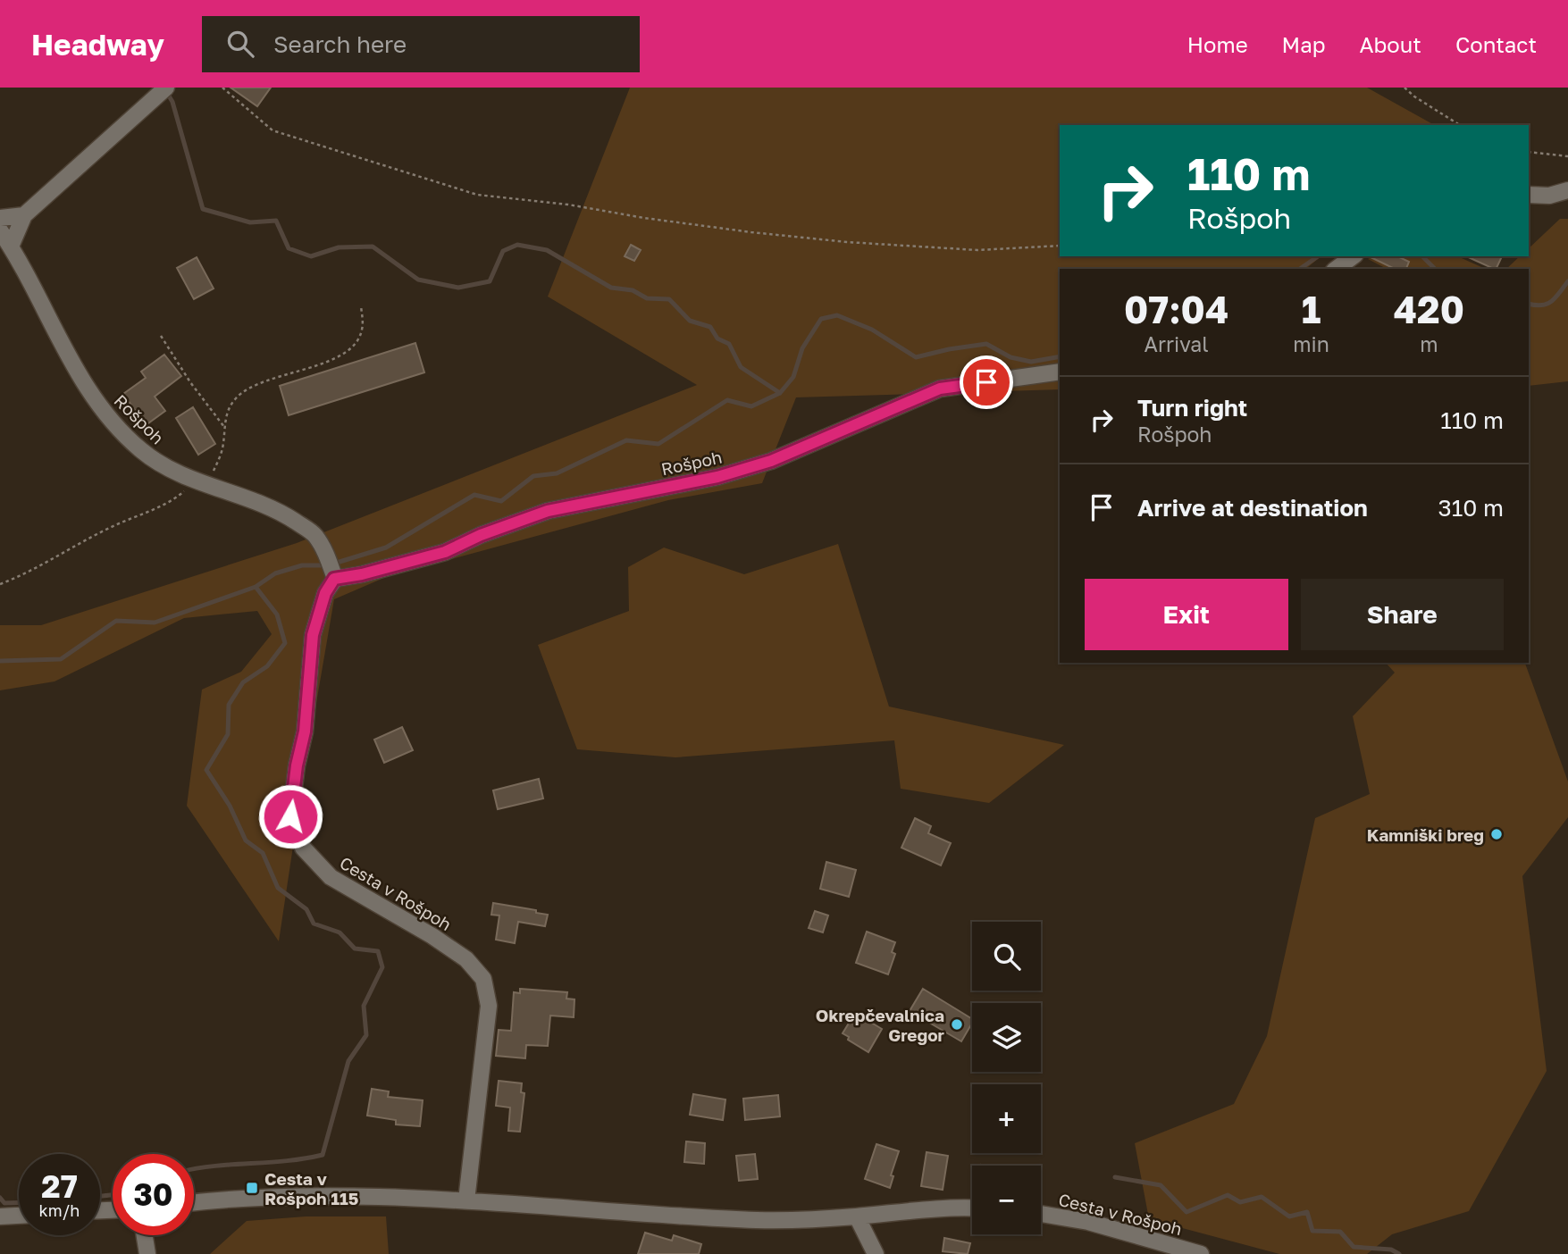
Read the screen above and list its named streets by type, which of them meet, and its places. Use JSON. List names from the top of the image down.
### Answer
{
  "streets": {
    "street": ["Rošpoh", "Cesta v Rošpoh"]
  },
  "crossings": [
    ["Rošpoh", "Cesta v Rošpoh"]
  ],
  "places": {
    "other": ["Kamniški breg", "Okrepčevalnica Gregor"],
    "transit": ["Cesta v Rošpoh 115"]
  },
  "page": {
    "header": "Headway",
    "search": "Search here",
    "nav": [
      "Home",
      "Map",
      "About",
      "Contact"
    ],
    "turn": ["110 m", "Rošpoh"],
    "eta": [
      "07:04",
      "Arrival",
      "1",
      "min",
      "420",
      "m"
    ],
    "list": [
      {
        "name": "Turn right",
        "note": "Rošpoh",
        "value": "110 m"
      },
      {
        "name": "Arrive at destination",
        "value": "310 m"
      }
    ],
    "buttons": ["Exit", "Share"],
    "map_buttons": ["+", "−"],
    "speed": "27 km/h",
    "limit": "30"
  }
}
